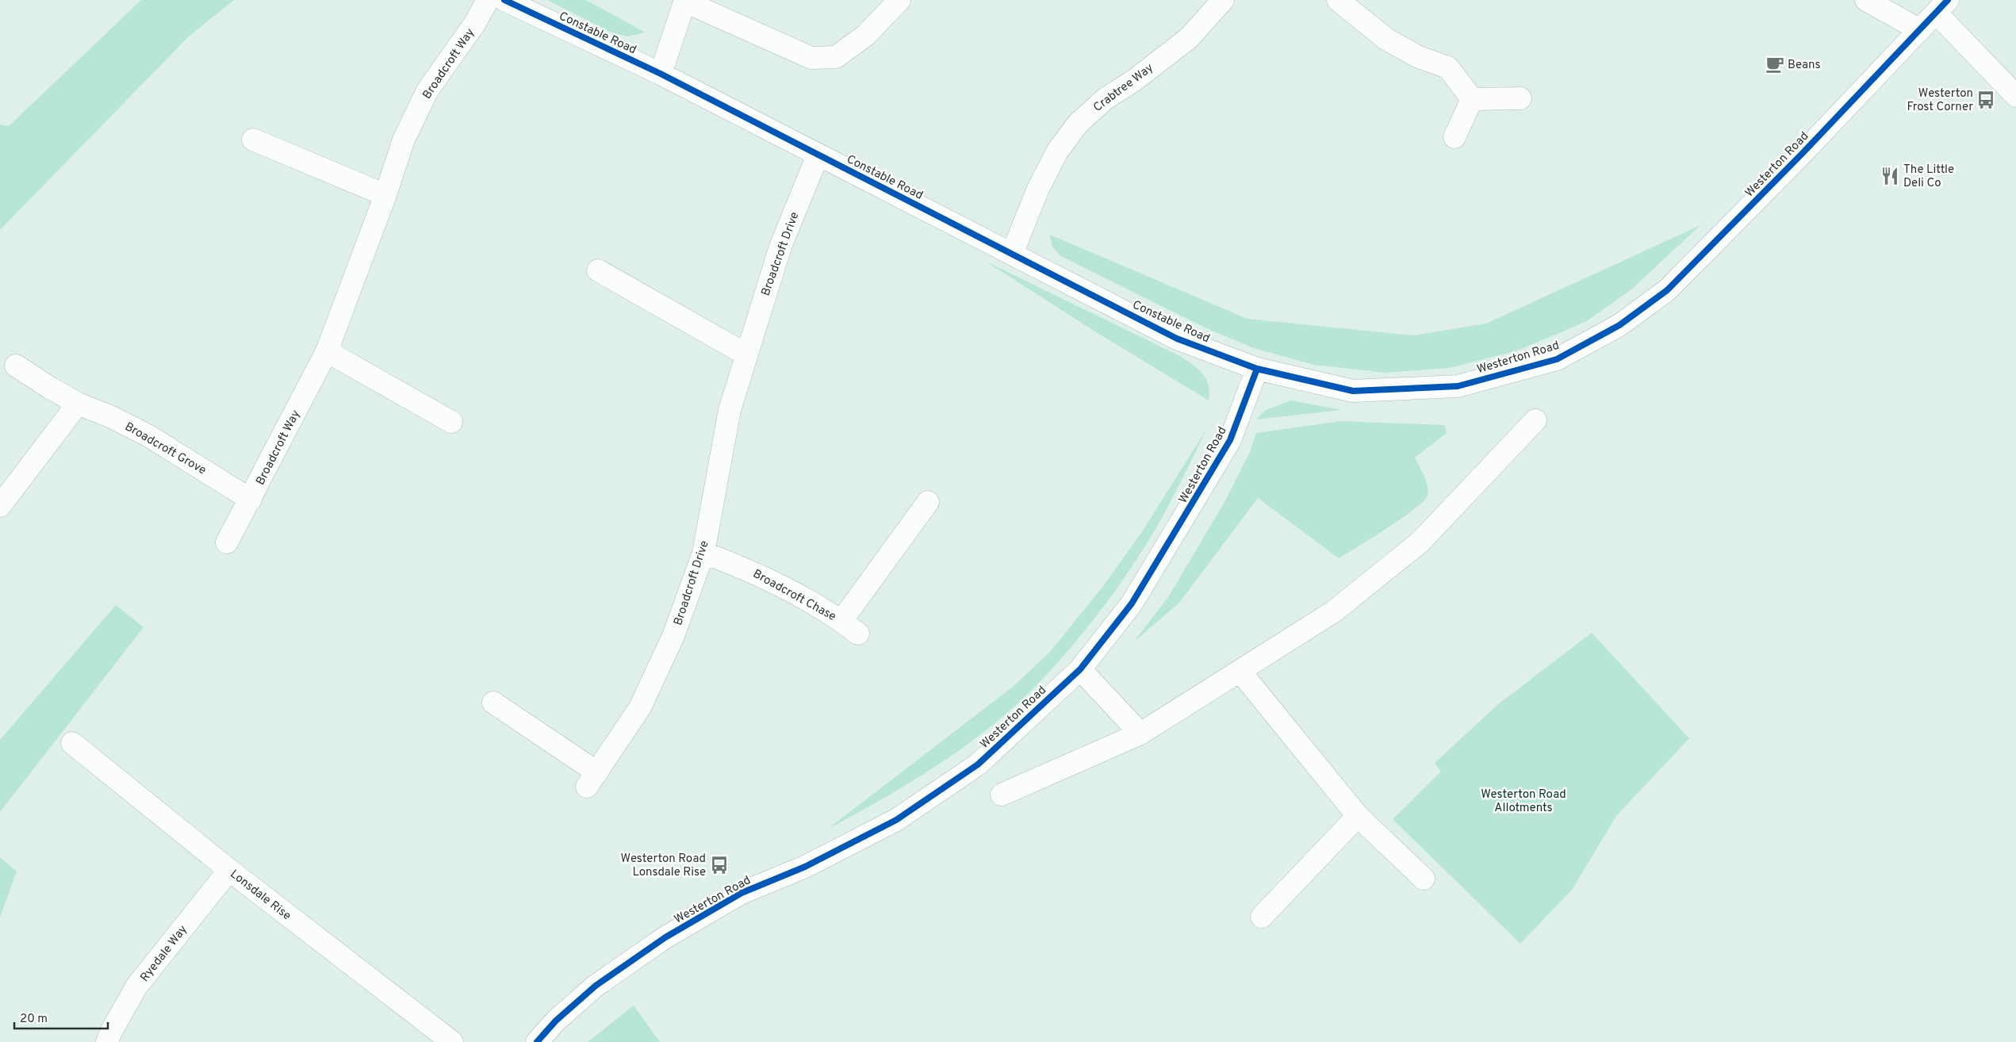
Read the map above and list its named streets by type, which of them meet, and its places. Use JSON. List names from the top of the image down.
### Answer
{
  "streets": {
    "street": [
      "Constable Road",
      "Broadcroft Way",
      "Crabtree Way",
      "Westerton Road",
      "Broadcroft Drive",
      "Broadcroft Grove",
      "Broadcroft Chase",
      "Lonsdale Rise",
      "Ryedale Way"
    ]
  },
  "crossings": [
    ["Constable Road", "Crabtree Way"],
    ["Constable Road", "Westerton Road"],
    ["Constable Road", "Broadcroft Drive"],
    ["Broadcroft Way", "Broadcroft Grove"],
    ["Broadcroft Drive", "Broadcroft Chase"],
    ["Lonsdale Rise", "Ryedale Way"]
  ],
  "parks": ["Westerton Road Allotments"],
  "places": {
    "cafe": ["Beans"],
    "bus stop": ["Westerton Frost Corner", "Westerton Road Lonsdale Rise"],
    "restaurant": ["The Little Deli Co"]
  },
  "scale_bar": "20 m"
}
